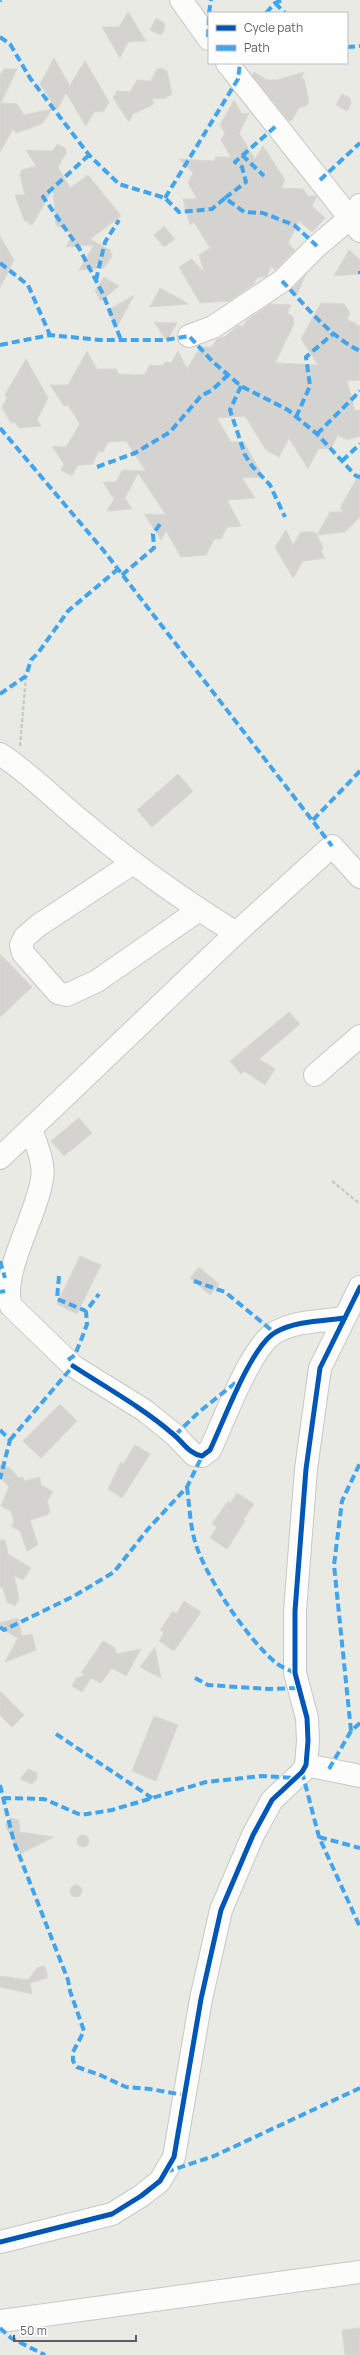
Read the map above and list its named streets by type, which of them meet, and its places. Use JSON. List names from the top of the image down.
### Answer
{
  "legend": ["Cycle path", "Path"],
  "scale_bar": "50 m"
}
